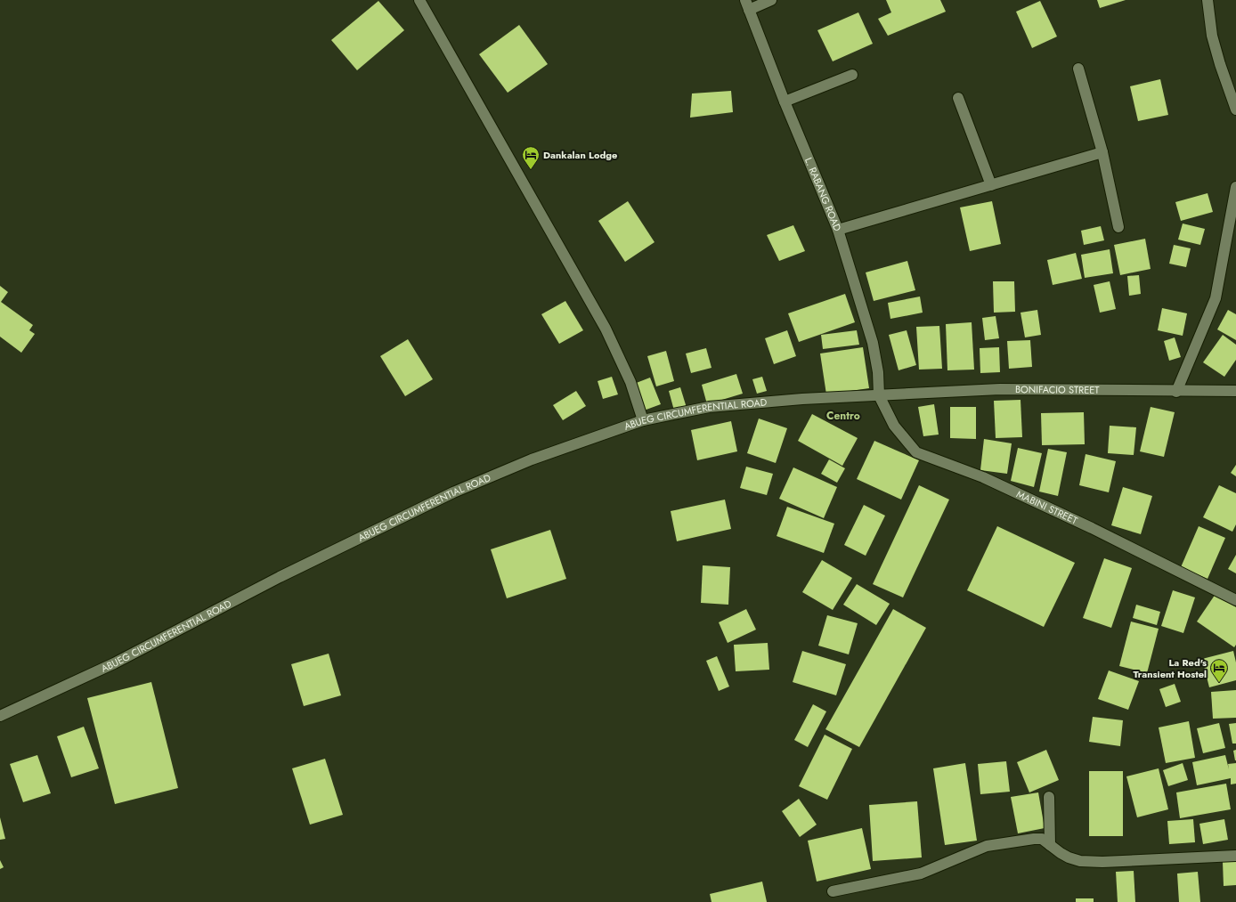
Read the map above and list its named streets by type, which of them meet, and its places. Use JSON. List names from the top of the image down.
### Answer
{
  "streets": {
    "street": [
      "L. RABANG ROAD",
      "BONIFACIO STREET",
      "ABUEG CIRCUMFERENTIAL ROAD",
      "MABINI STREET"
    ]
  },
  "crossings": [
    ["L. RABANG ROAD", "BONIFACIO STREET"],
    ["L. RABANG ROAD", "ABUEG CIRCUMFERENTIAL ROAD"],
    ["L. RABANG ROAD", "MABINI STREET"],
    ["BONIFACIO STREET", "ABUEG CIRCUMFERENTIAL ROAD"],
    ["BONIFACIO STREET", "MABINI STREET"],
    ["ABUEG CIRCUMFERENTIAL ROAD", "MABINI STREET"]
  ],
  "districts": ["Centro"],
  "places": {
    "hotel": ["Dankalan Lodge", "La Red's Transient Hostel"]
  }
}
